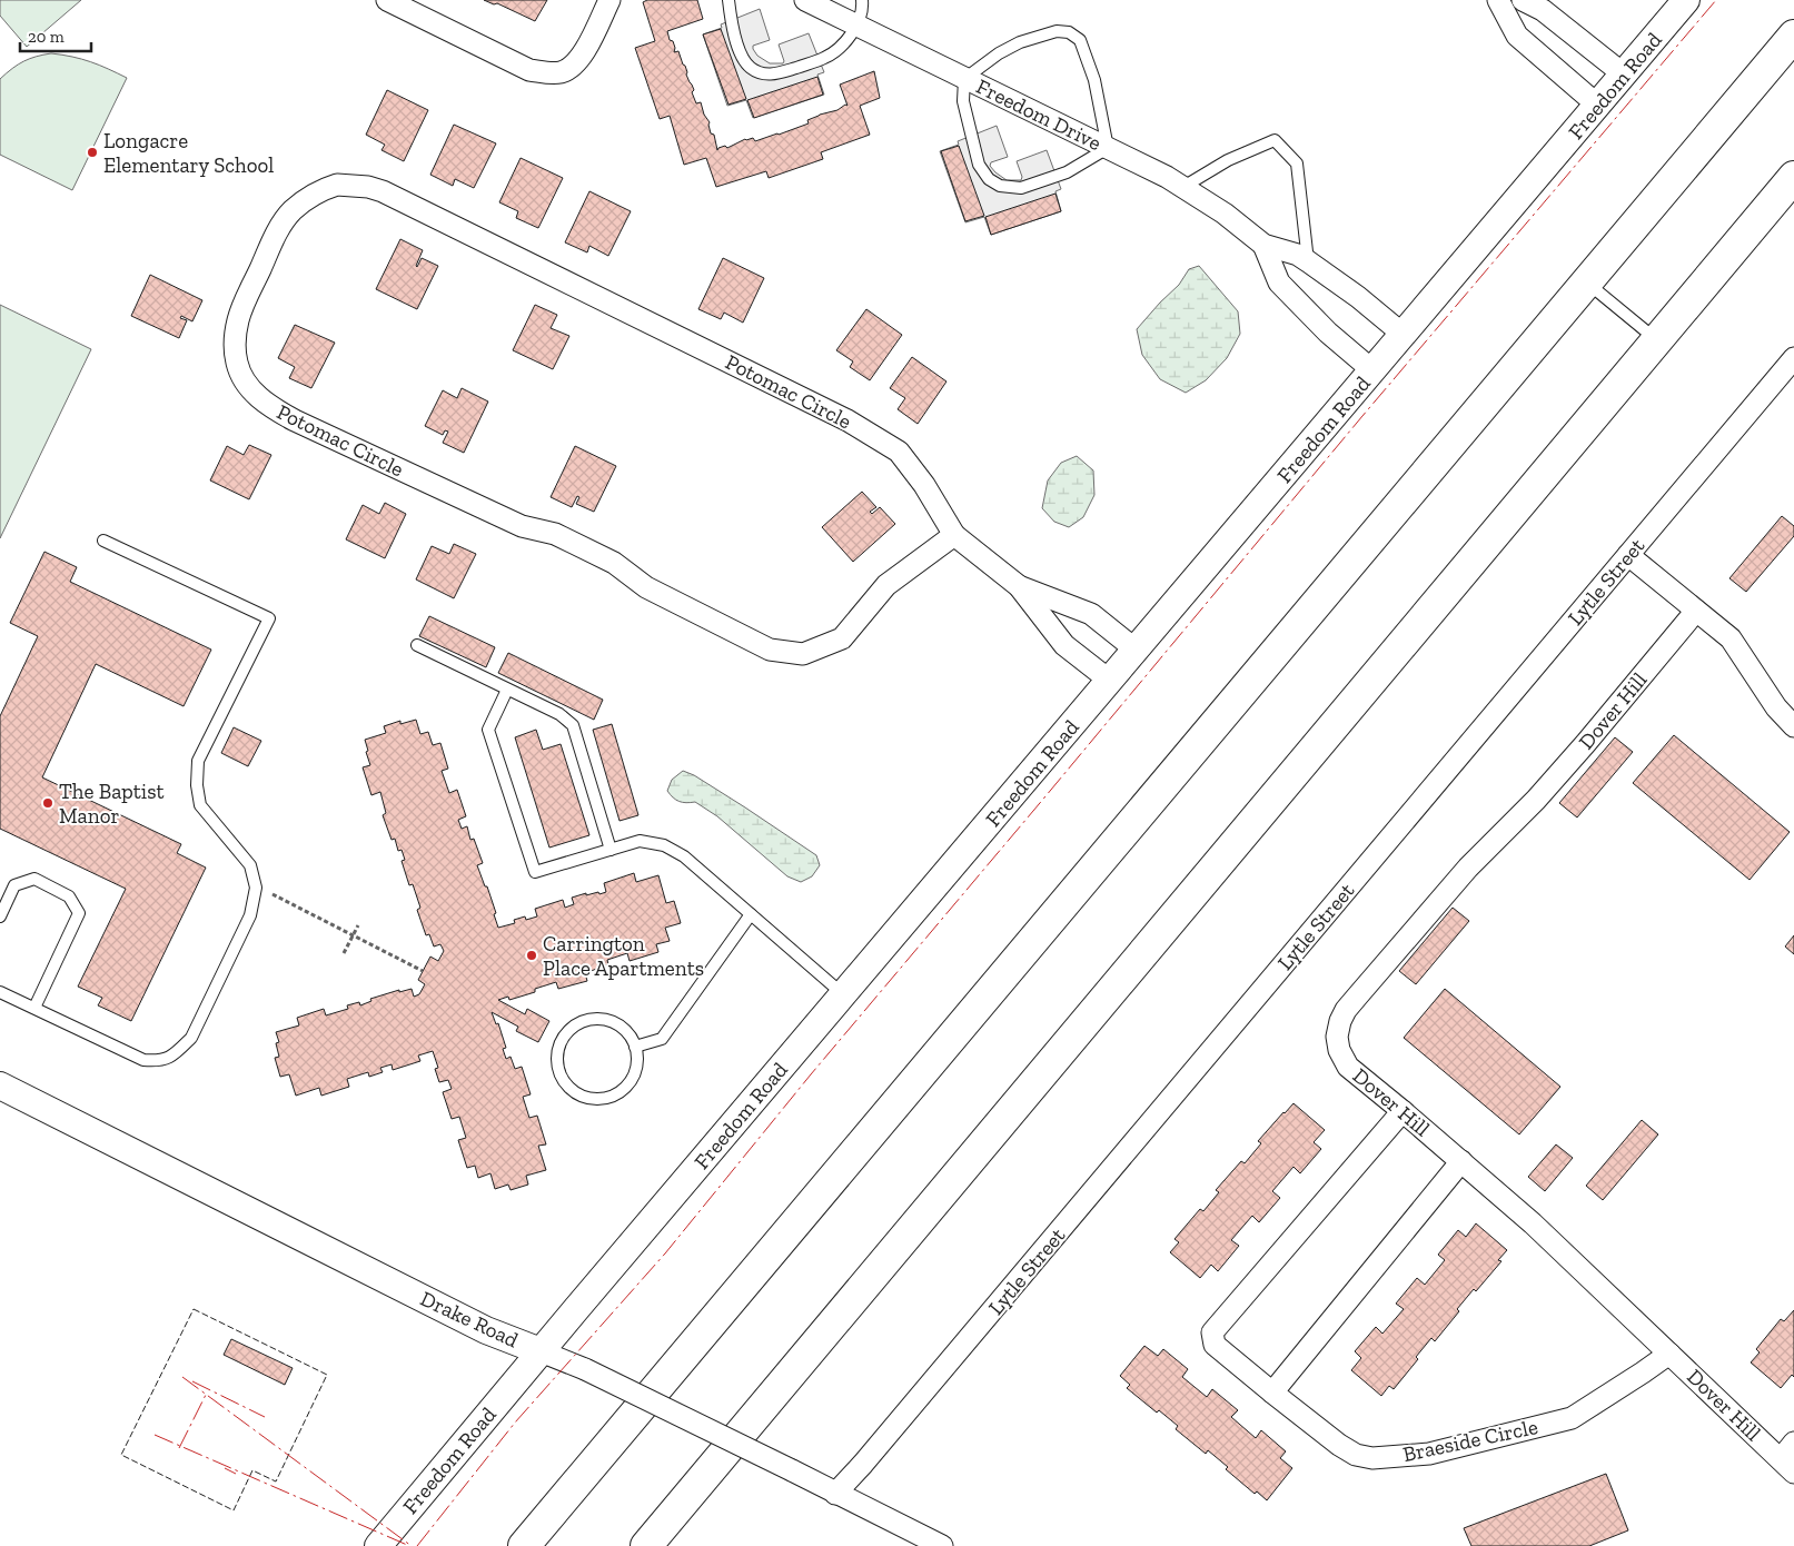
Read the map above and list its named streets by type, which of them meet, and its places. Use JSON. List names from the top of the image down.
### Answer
{
  "streets": {
    "street": [
      "Freedom Road",
      "Freedom Drive",
      "Potomac Circle",
      "Lytle Street",
      "Dover Hill",
      "Drake Road",
      "Braeside Circle"
    ]
  },
  "crossings": [
    ["Freedom Road", "Freedom Drive"],
    ["Freedom Road", "Potomac Circle"],
    ["Freedom Road", "Drake Road"],
    ["Lytle Street", "Drake Road"],
    ["Dover Hill", "Braeside Circle"]
  ],
  "places": ["Longacre Elementary School", "The Baptist Manor", "Carrington Place Apartments"],
  "scale_bar": "20 m"
}
